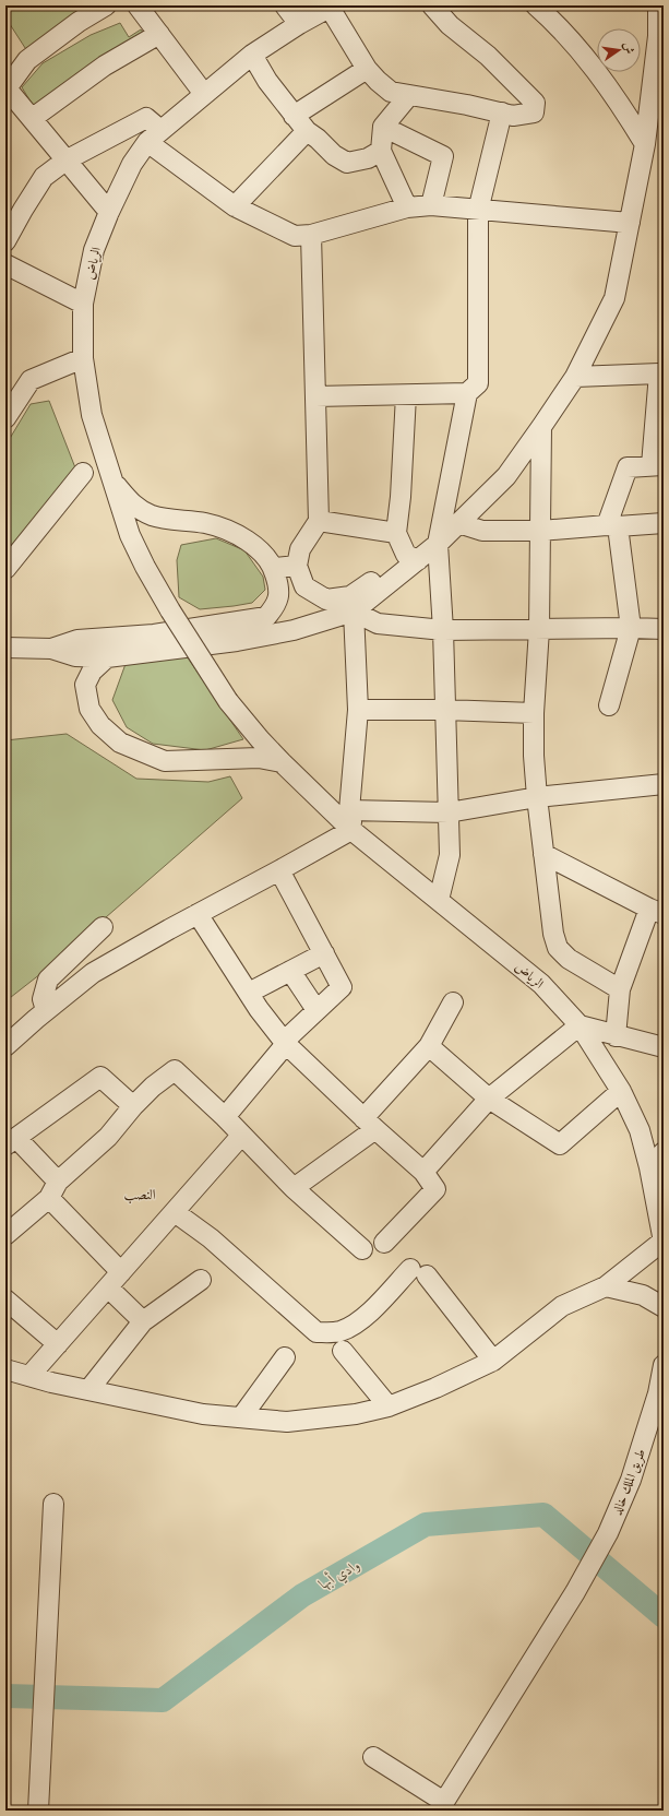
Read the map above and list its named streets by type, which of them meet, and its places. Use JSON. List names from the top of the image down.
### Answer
{
  "streets": {
    "street": ["الرياض", "طريق الملك خالد"]
  },
  "districts": ["النصب"],
  "water": ["وادي أبها"],
  "north": "right"
}
